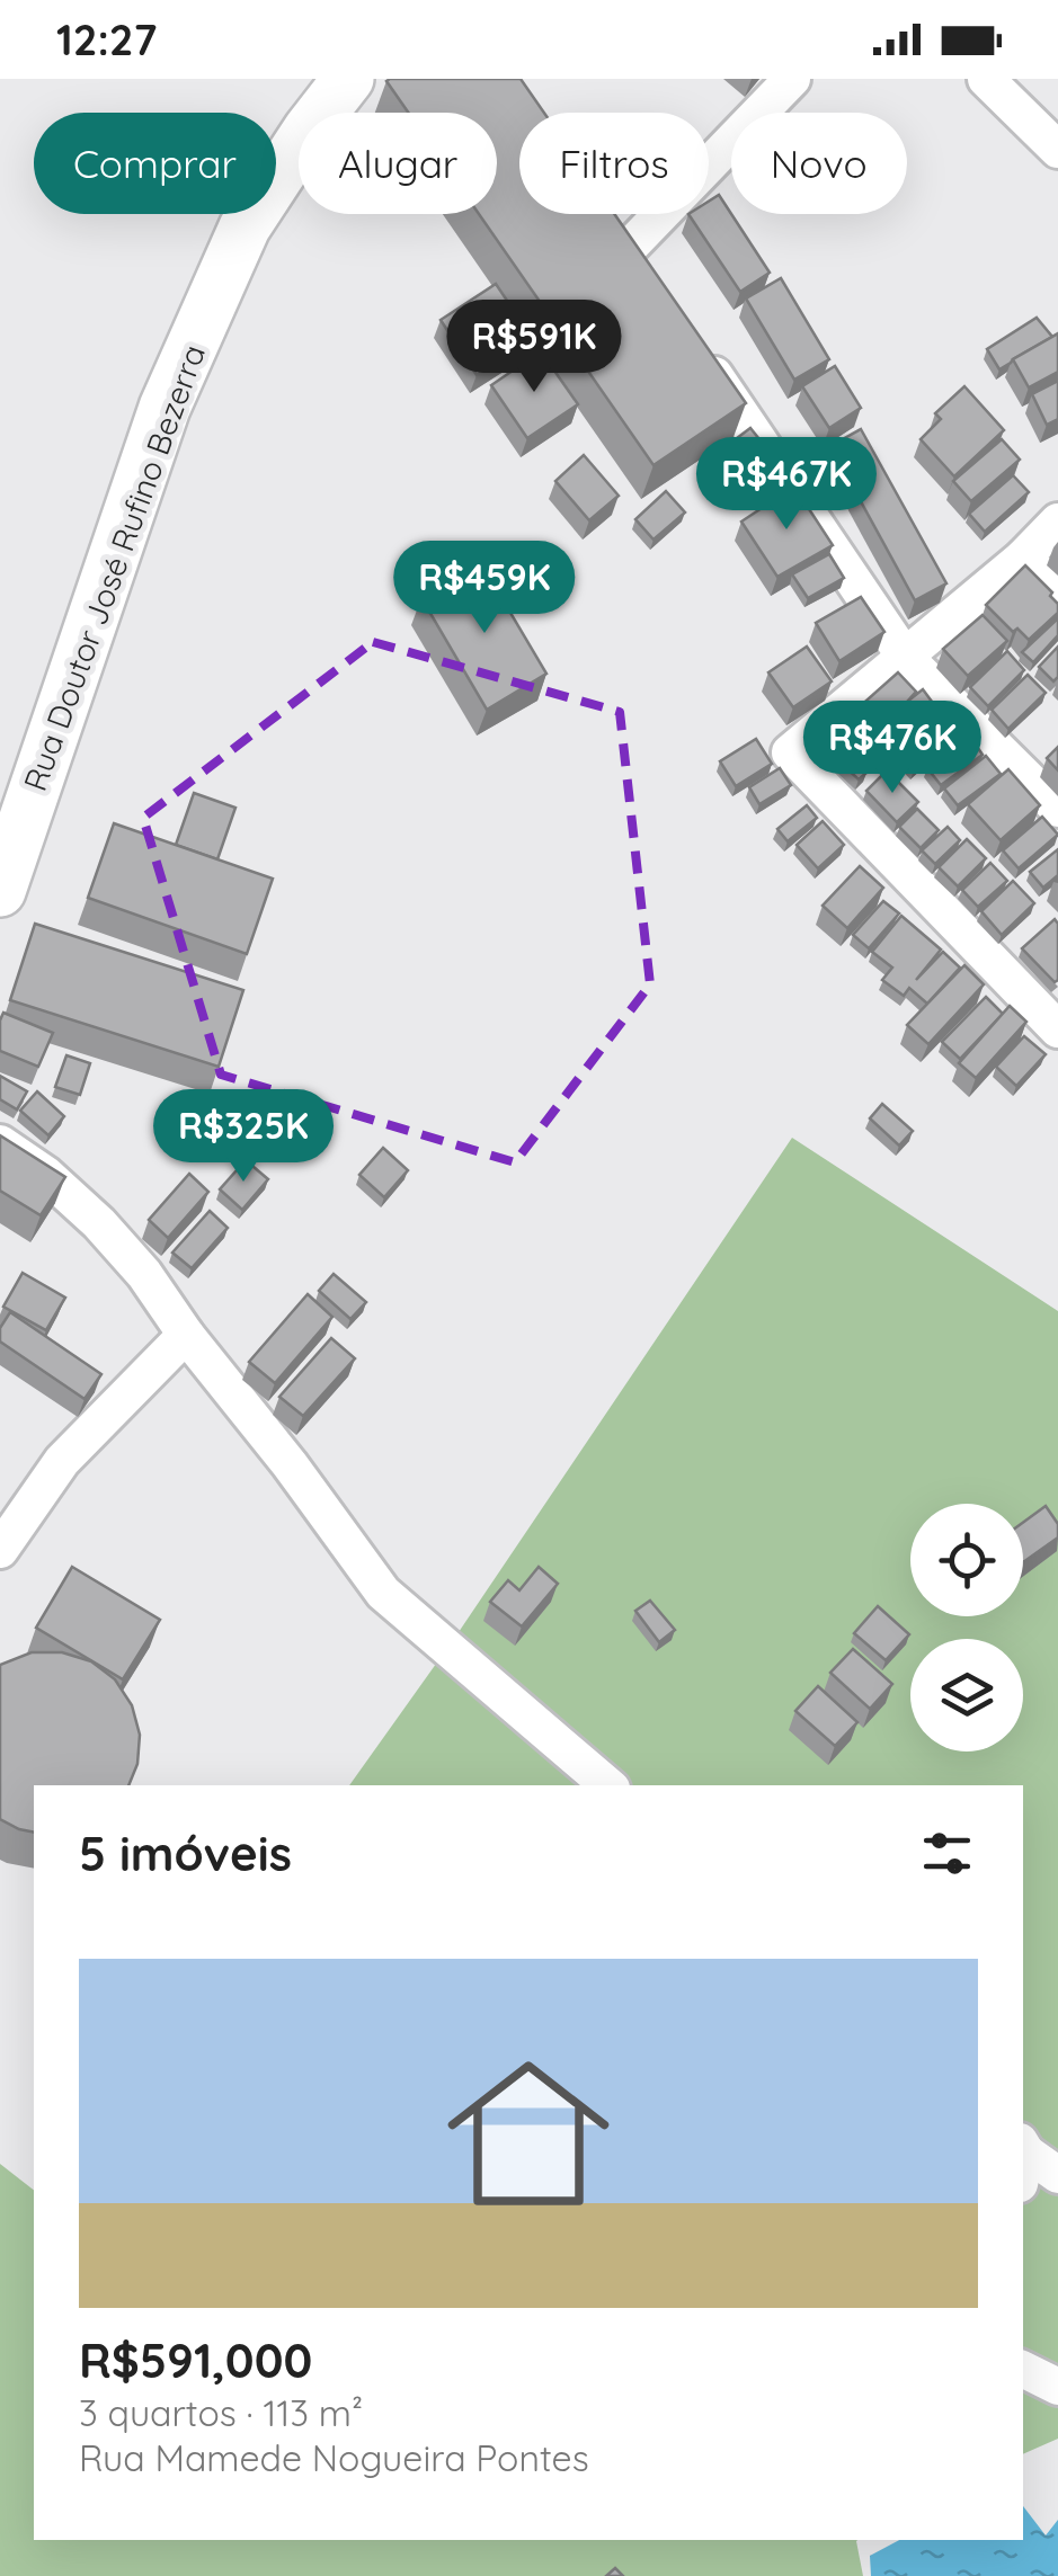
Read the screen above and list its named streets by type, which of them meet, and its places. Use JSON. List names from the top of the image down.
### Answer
{
  "streets": {
    "main road": ["Rua Doutor José Rufino Bezerra"]
  },
  "page": {
    "status": "12:27",
    "chip": [
      "Comprar",
      "Alugar",
      "Filtros",
      "Novo"
    ],
    "price": [
      "R$591K",
      "R$467K",
      "R$459K",
      "R$476K",
      "R$325K"
    ],
    "heading": "5 imóveis",
    "list": [
      {
        "name": "R$591,000",
        "note": "3 quartos · 113 m² · Rua Mamede Nogueira Pontes"
      }
    ]
  }
}
